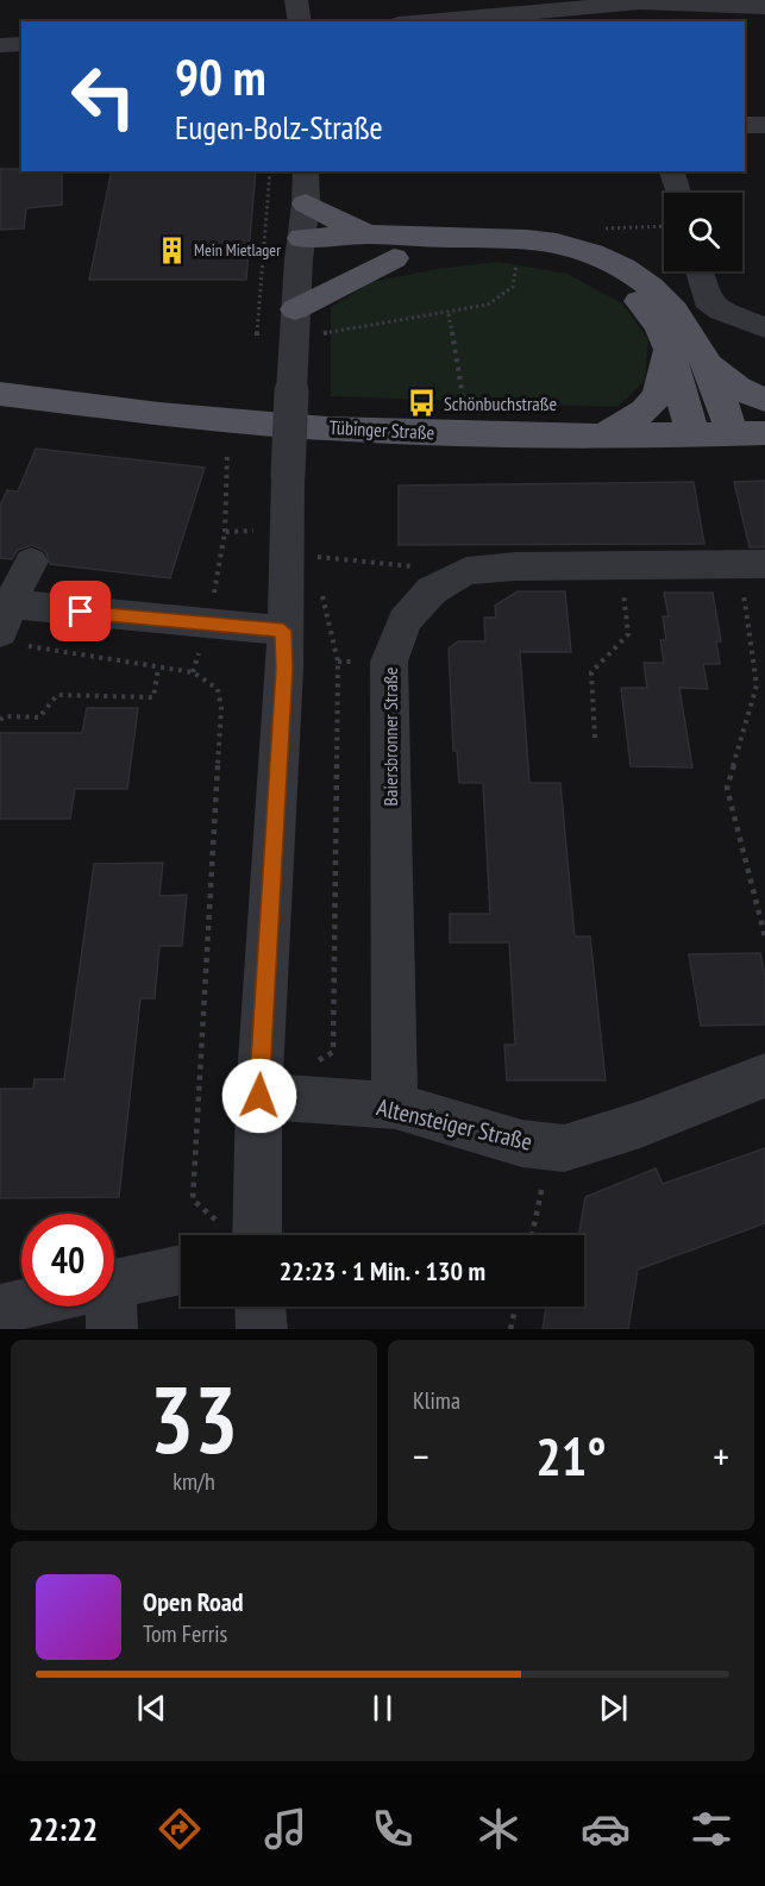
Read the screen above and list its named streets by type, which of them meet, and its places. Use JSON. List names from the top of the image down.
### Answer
{
  "streets": {
    "main road": ["Tübinger Straße"],
    "street": ["Baiersbronner Straße", "Altensteiger Straße"]
  },
  "crossings": [
    ["Baiersbronner Straße", "Altensteiger Straße"]
  ],
  "places": {
    "building": ["Mein Mietlager"],
    "bus stop": ["Schönbuchstraße"]
  },
  "page": {
    "turn": ["90 m", "Eugen-Bolz-Straße"],
    "limit": "40",
    "trip": "22:23 · 1 Min. · 130 m",
    "tile": [
      ["33", "km/h"],
      "Klima"
    ],
    "heat": ["−", "21°", "+"],
    "song": ["Open Road", "Tom Ferris"],
    "tabs": "22:22"
  }
}
